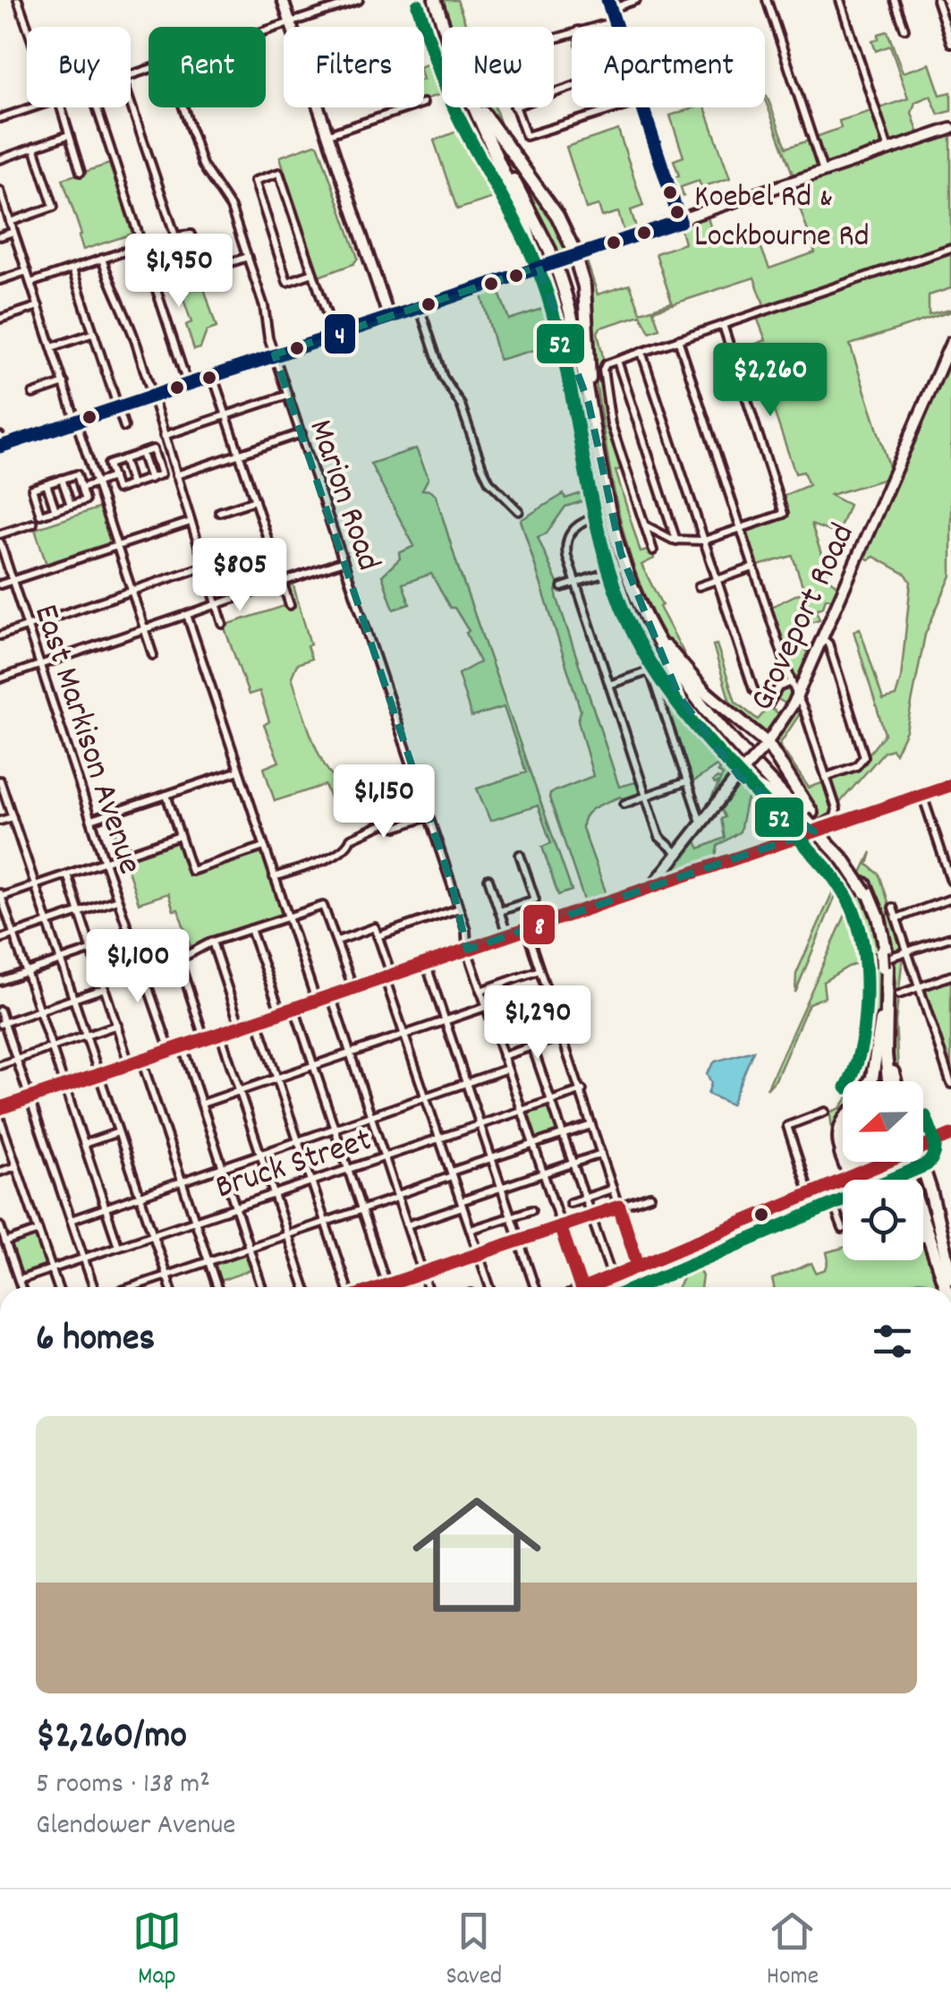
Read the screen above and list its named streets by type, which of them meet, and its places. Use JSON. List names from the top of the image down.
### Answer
{
  "streets": {
    "main road": ["Groveport Road"],
    "street": ["Marion Road", "East Markison Avenue", "Bruck Street"]
  },
  "crossings": [
    ["Marion Road", "Bruck Street"]
  ],
  "places": ["Koebel Rd & Lockbourne Rd"],
  "lines": ["transit line 4", "transit line 52", "transit line 8"],
  "north": "left",
  "page": {
    "chip": [
      "Buy",
      "Rent",
      "Filters",
      "New",
      "Apartment"
    ],
    "price": [
      "$1,950",
      "$2,260",
      "$805",
      "$1,150",
      "$1,100",
      "$1,290"
    ],
    "heading": "6 homes",
    "list": [
      {
        "name": "$2,260/mo",
        "note": "5 rooms · 138 m² · Glendower Avenue"
      }
    ],
    "tabs": ["Map", "Saved", "Home"]
  }
}
